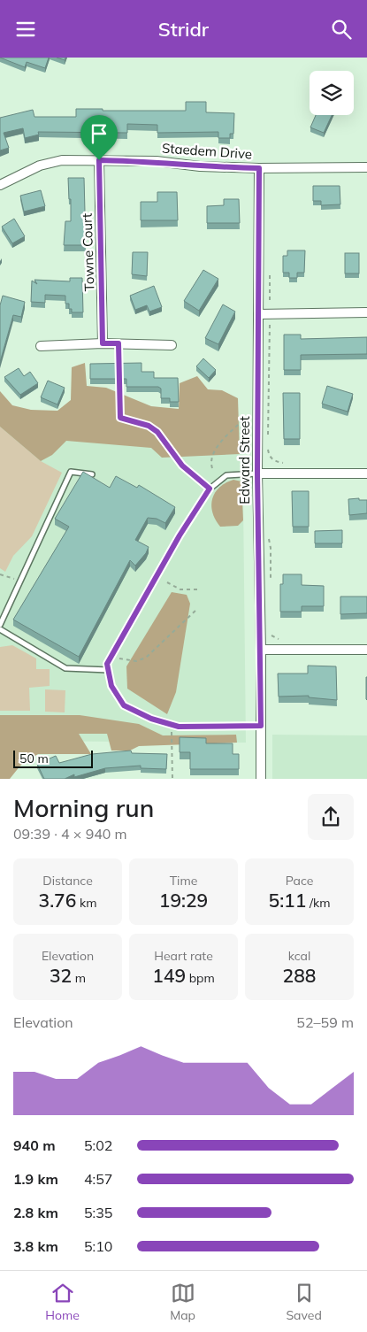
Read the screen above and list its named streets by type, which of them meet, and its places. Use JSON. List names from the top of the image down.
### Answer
{
  "streets": {
    "street": ["Staedem Drive", "Towne Court", "Edward Street"]
  },
  "crossings": [
    ["Staedem Drive", "Towne Court"],
    ["Staedem Drive", "Edward Street"]
  ],
  "scale_bar": "50 m",
  "page": {
    "header": "Stridr",
    "scale": "50 m",
    "heading": ["Morning run", "09:39 · 4 × 940 m"],
    "stats": [
      ["Distance", "3.76 km"],
      ["Time", "19:29"],
      ["Pace", "5:11 /km"],
      ["Elevation", "32 m"],
      ["Heart rate", "149 bpm"],
      ["kcal", "288"]
    ],
    "chart": ["Elevation", "52–59 m"],
    "list": [
      {
        "name": "940 m",
        "note": "5:02"
      },
      {
        "name": "1.9 km",
        "note": "4:57"
      },
      {
        "name": "2.8 km",
        "note": "5:35"
      },
      {
        "name": "3.8 km",
        "note": "5:10"
      }
    ],
    "tabs": ["Home", "Map", "Saved"]
  }
}
